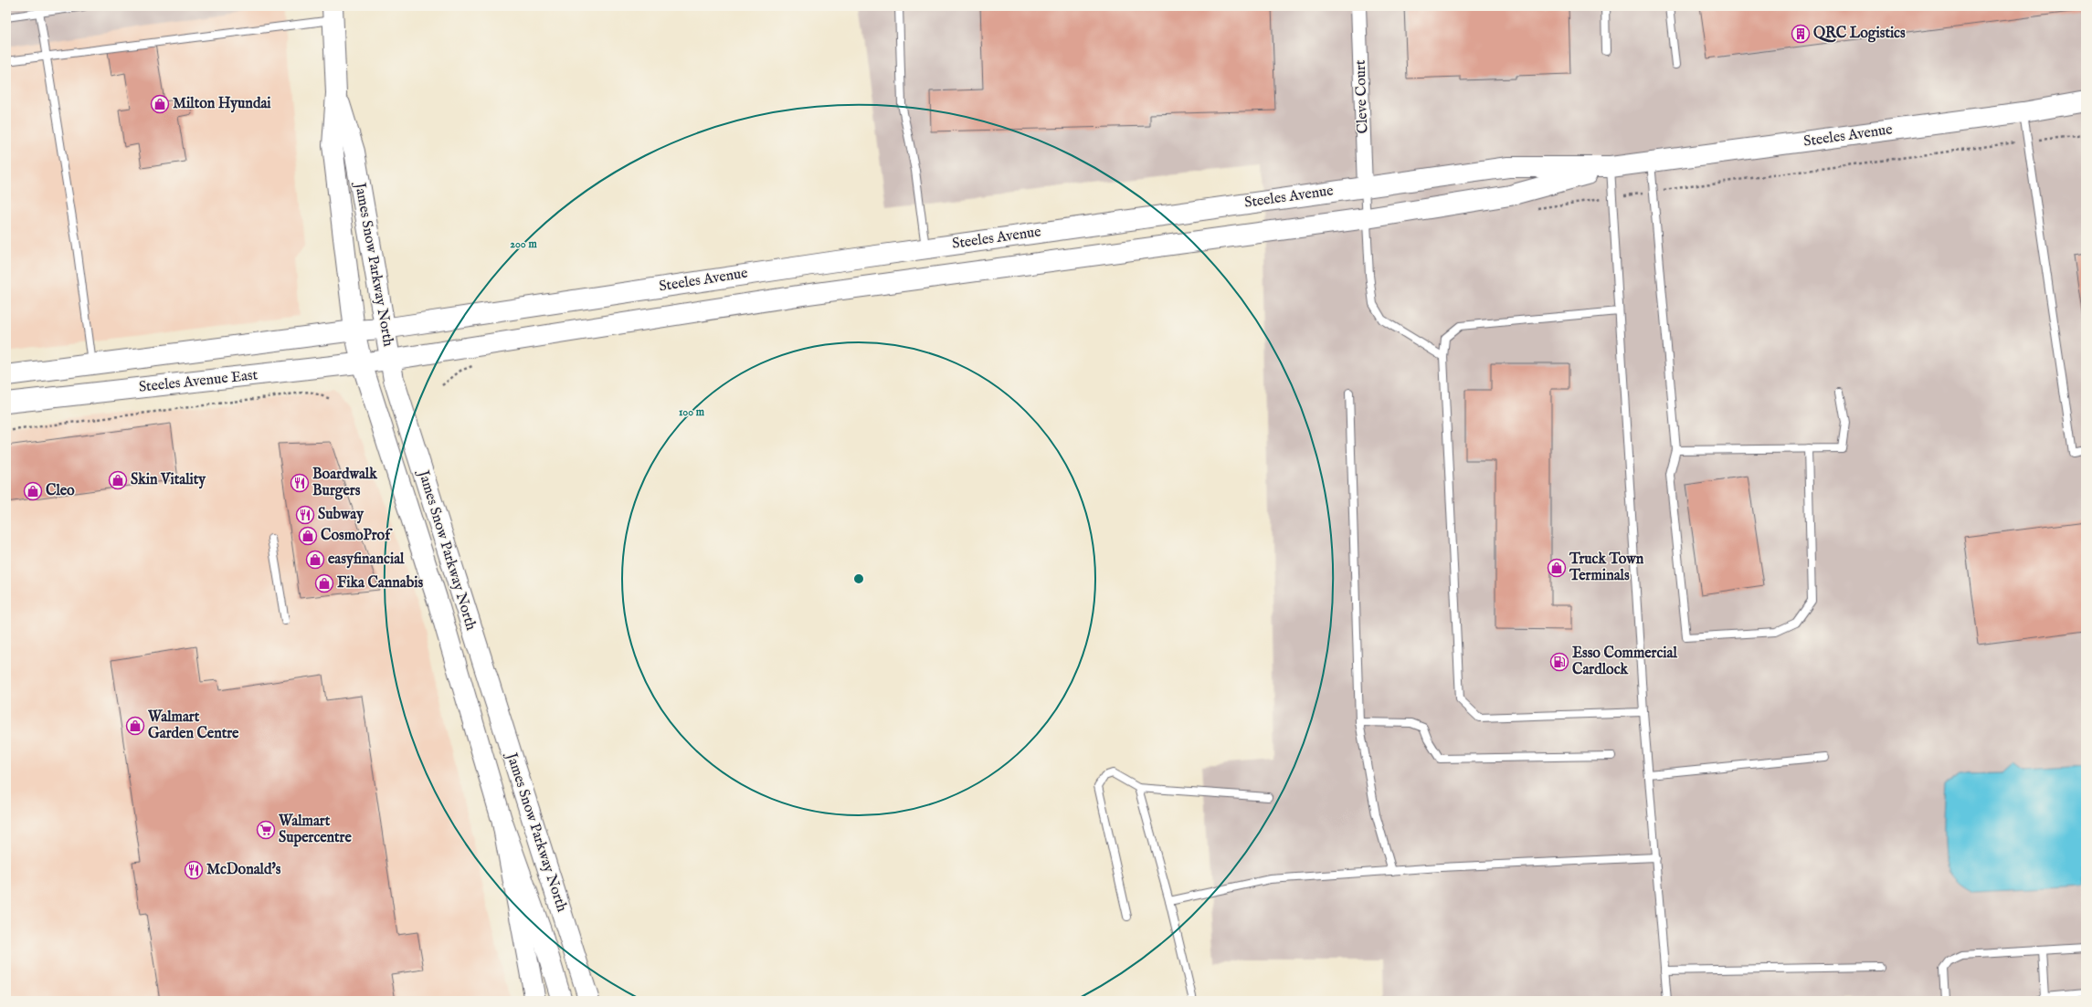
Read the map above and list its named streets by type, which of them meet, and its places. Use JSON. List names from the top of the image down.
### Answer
{
  "streets": {
    "main road": ["Steeles Avenue", "James Snow Parkway North", "Steeles Avenue East"],
    "street": ["Cleve Court"]
  },
  "crossings": [
    ["Cleve Court", "Steeles Avenue"],
    ["Steeles Avenue", "James Snow Parkway North"],
    ["Steeles Avenue", "Steeles Avenue East"],
    ["James Snow Parkway North", "Steeles Avenue East"]
  ],
  "places": {
    "building": ["QRC Logistics"],
    "shop": [
      "Milton Hyundai",
      "Skin Vitality",
      "Cleo",
      "CosmoProf",
      "easyfinancial",
      "Truck Town Terminals",
      "Fika Cannabis",
      "Walmart Garden Centre"
    ],
    "restaurant": ["Boardwalk Burgers", "Subway", "McDonald's"],
    "fuel station": ["Esso Commercial Cardlock"],
    "supermarket": ["Walmart Supercentre"]
  },
  "rings": ["200 m", "100 m"]
}
